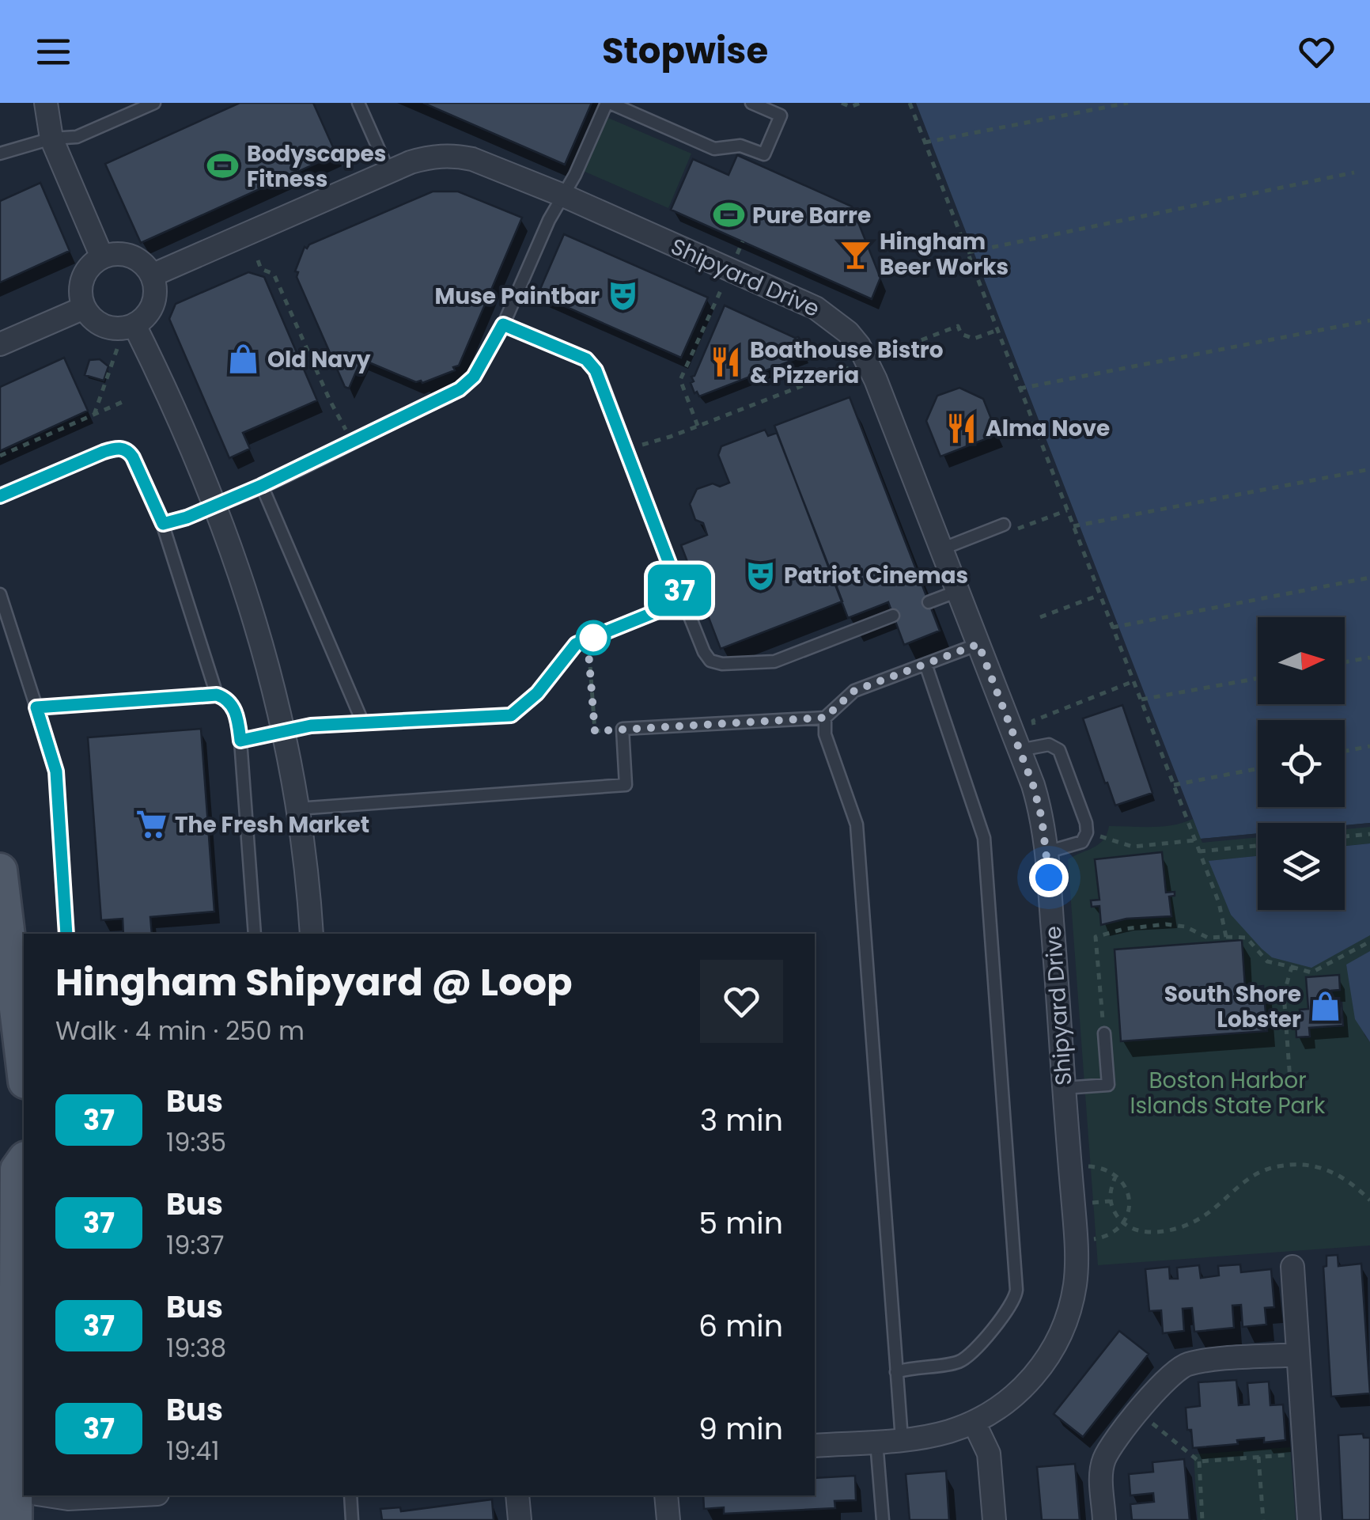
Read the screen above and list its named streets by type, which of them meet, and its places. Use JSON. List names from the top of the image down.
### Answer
{
  "streets": {
    "street": ["Shipyard Drive"]
  },
  "parks": ["Boston Harbor Islands State Park"],
  "places": {
    "sports": ["Bodyscapes Fitness", "Pure Barre"],
    "bar": ["Hingham Beer Works"],
    "theatre": ["Muse Paintbar", "Patriot Cinemas"],
    "shop": ["Old Navy", "South Shore Lobster"],
    "restaurant": ["Boathouse Bistro & Pizzeria", "Alma Nove"],
    "supermarket": ["The Fresh Market"]
  },
  "lines": ["bus line 37"],
  "north": "right",
  "page": {
    "header": "Stopwise",
    "on_map": "37",
    "heading": ["Hingham Shipyard @ Loop", "Walk · 4 min · 250 m"],
    "list": [
      {
        "mark": "37",
        "name": "Bus",
        "note": "19:35",
        "value": "3 min"
      },
      {
        "mark": "37",
        "name": "Bus",
        "note": "19:37",
        "value": "5 min"
      },
      {
        "mark": "37",
        "name": "Bus",
        "note": "19:38",
        "value": "6 min"
      },
      {
        "mark": "37",
        "name": "Bus",
        "note": "19:41",
        "value": "9 min"
      }
    ]
  }
}
